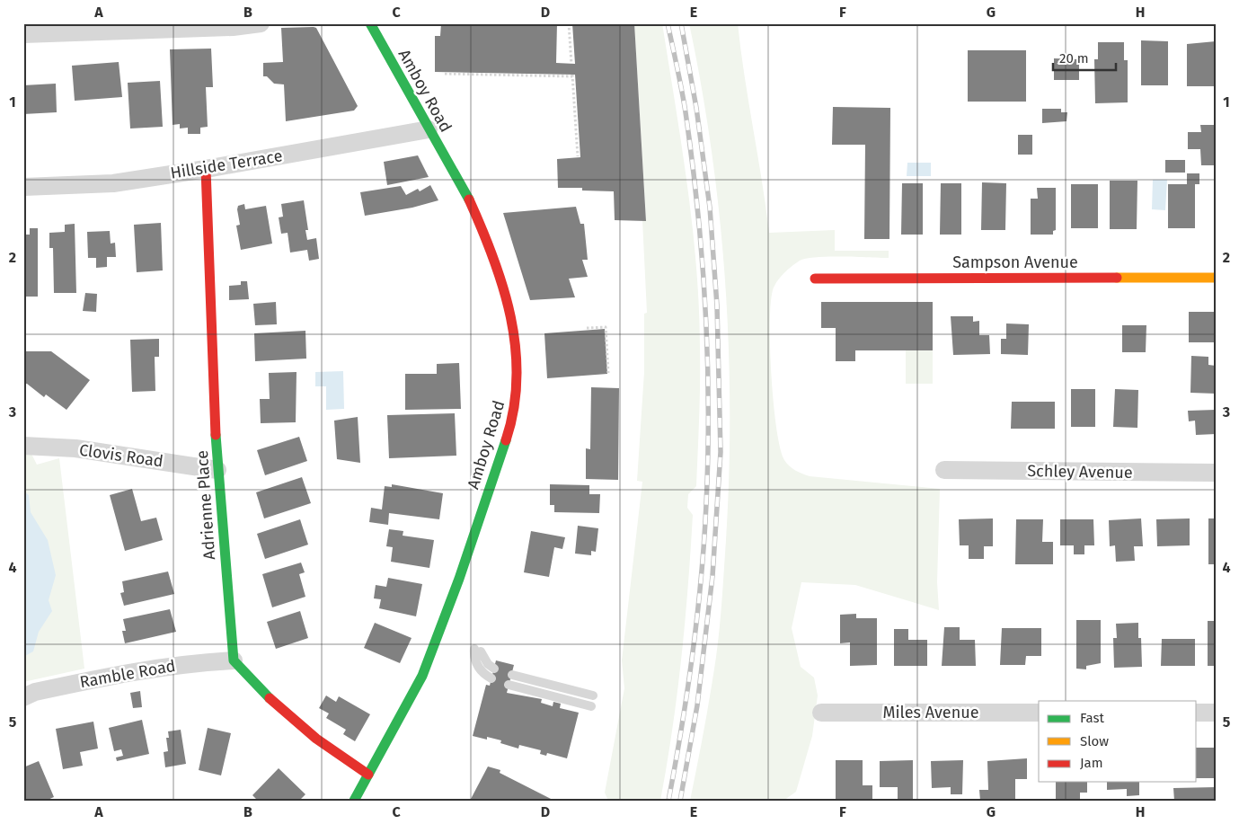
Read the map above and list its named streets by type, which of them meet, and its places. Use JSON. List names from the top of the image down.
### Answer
{
  "streets": {
    "street": [
      "Amboy Road",
      "Hillside Terrace",
      "Sampson Avenue",
      "Clovis Road",
      "Schley Avenue",
      "Adrienne Place",
      "Ramble Road",
      "Miles Avenue"
    ]
  },
  "crossings": [
    ["Amboy Road", "Hillside Terrace"],
    ["Hillside Terrace", "Adrienne Place"],
    ["Clovis Road", "Adrienne Place"],
    ["Adrienne Place", "Ramble Road"]
  ],
  "legend": ["Fast", "Slow", "Jam"],
  "scale_bar": "20 m",
  "grid": {
    "columns": [
      "A",
      "B",
      "C",
      "D",
      "E",
      "F",
      "G",
      "H"
    ],
    "rows": [
      "1",
      "2",
      "3",
      "4",
      "5"
    ]
  }
}
